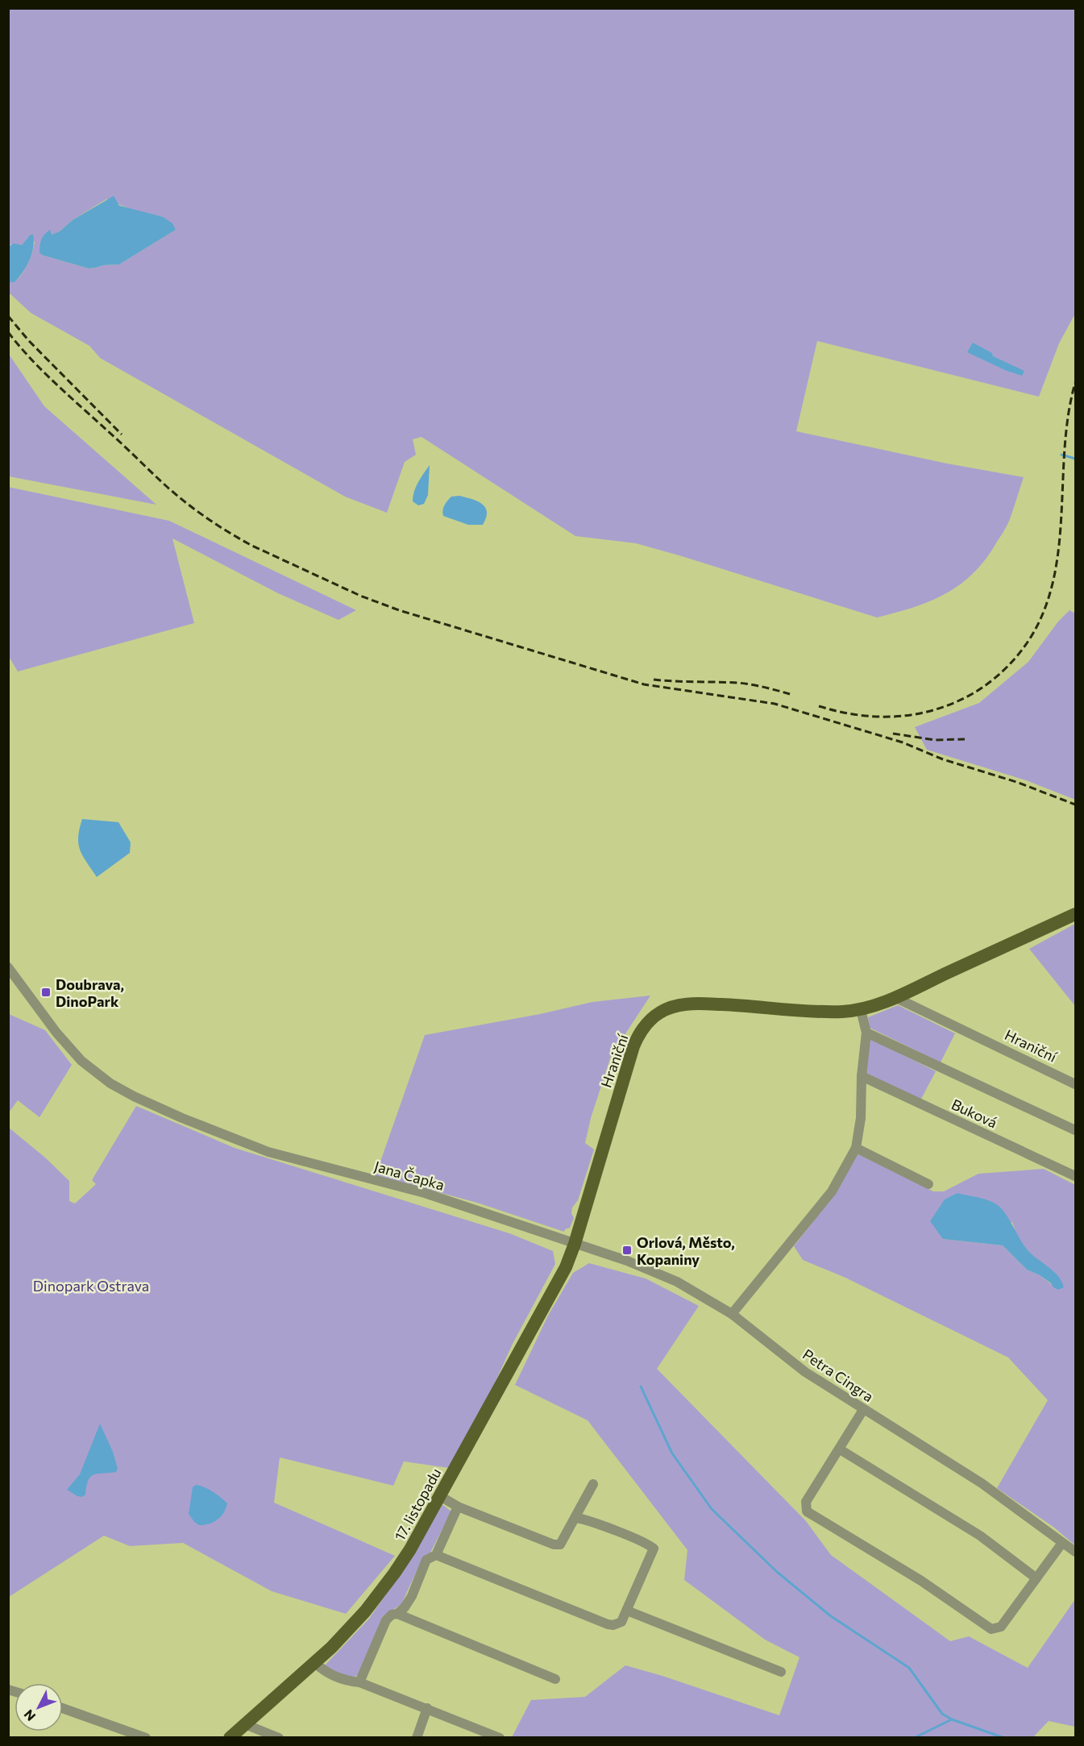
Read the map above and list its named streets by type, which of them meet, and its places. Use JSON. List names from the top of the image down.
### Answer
{
  "streets": {
    "main road": ["Hraniční", "17. listopadu"],
    "street": ["Buková", "Jana Čapka", "Petra Cingra"]
  },
  "crossings": [
    ["Hraniční", "Jana Čapka"],
    ["Hraniční", "Petra Cingra"],
    ["Hraniční", "17. listopadu"],
    ["Jana Čapka", "Petra Cingra"],
    ["Jana Čapka", "17. listopadu"],
    ["Petra Cingra", "17. listopadu"]
  ],
  "parks": ["Dinopark Ostrava"],
  "places": {
    "transit": ["Doubrava, DinoPark", "Orlová, Město, Kopaniny"]
  },
  "north": "bottom left"
}
